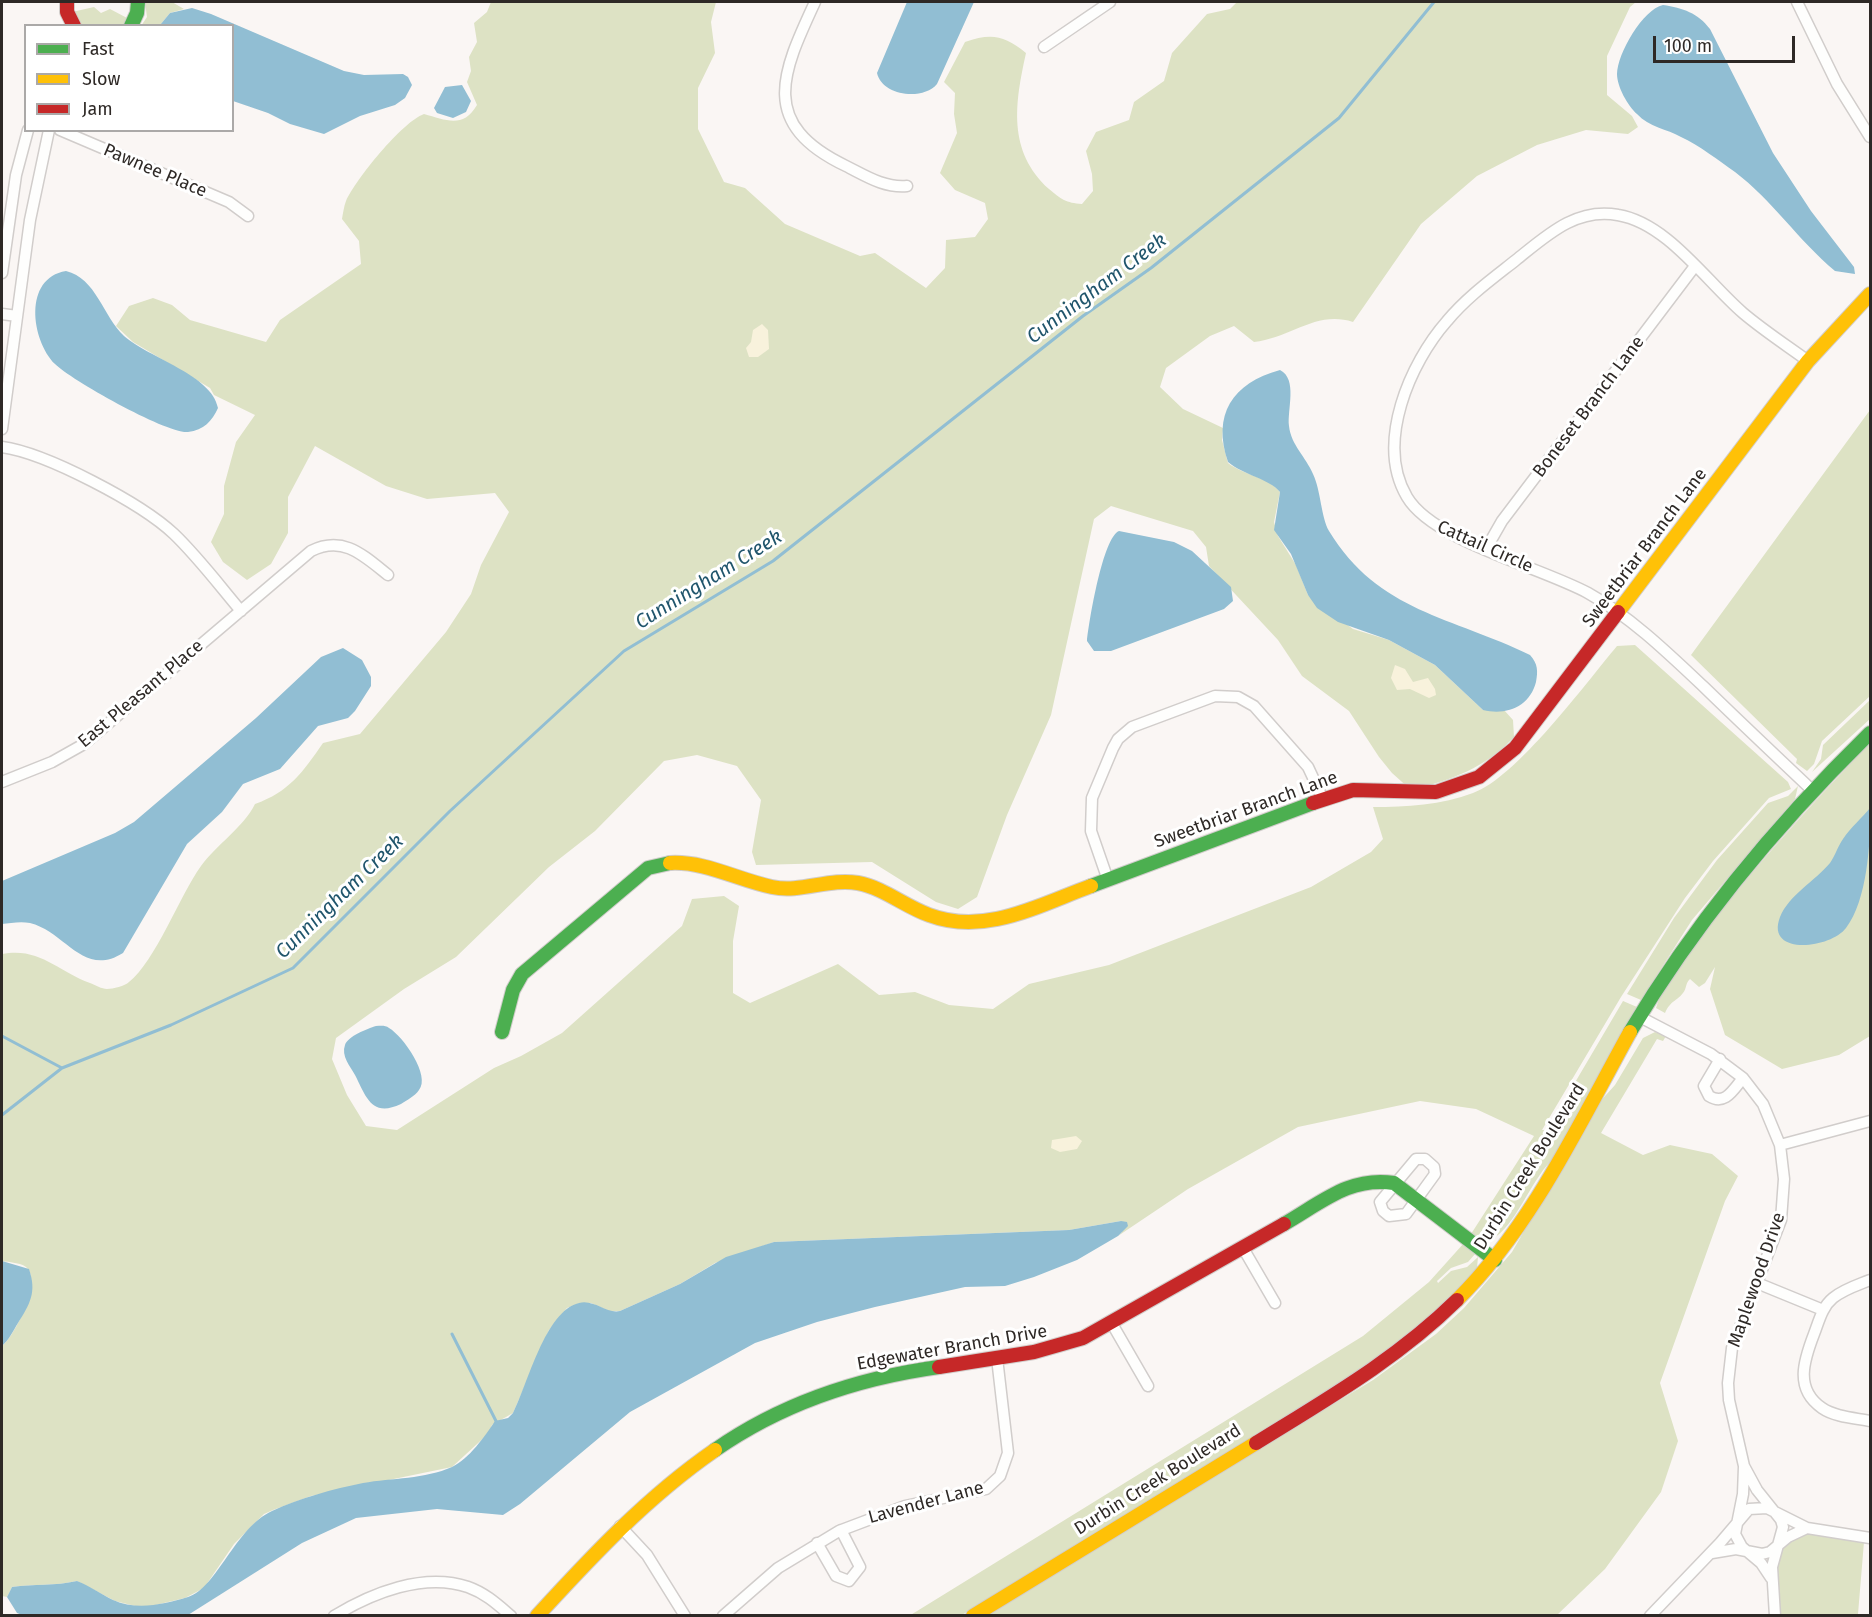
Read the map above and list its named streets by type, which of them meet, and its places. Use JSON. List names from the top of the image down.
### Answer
{
  "streets": {
    "street": [
      "Pawnee Place",
      "Boneset Branch Lane",
      "Cattail Circle",
      "Sweetbriar Branch Lane",
      "East Pleasant Place",
      "Durbin Creek Boulevard",
      "Maplewood Drive",
      "Edgewater Branch Drive",
      "Lavender Lane"
    ]
  },
  "crossings": [
    ["Boneset Branch Lane", "Cattail Circle"],
    ["Cattail Circle", "Sweetbriar Branch Lane"],
    ["Cattail Circle", "Durbin Creek Boulevard"],
    ["Durbin Creek Boulevard", "Maplewood Drive"],
    ["Edgewater Branch Drive", "Lavender Lane"]
  ],
  "water": ["Cunningham Creek"],
  "legend": ["Fast", "Slow", "Jam"],
  "scale_bar": "100 m"
}
